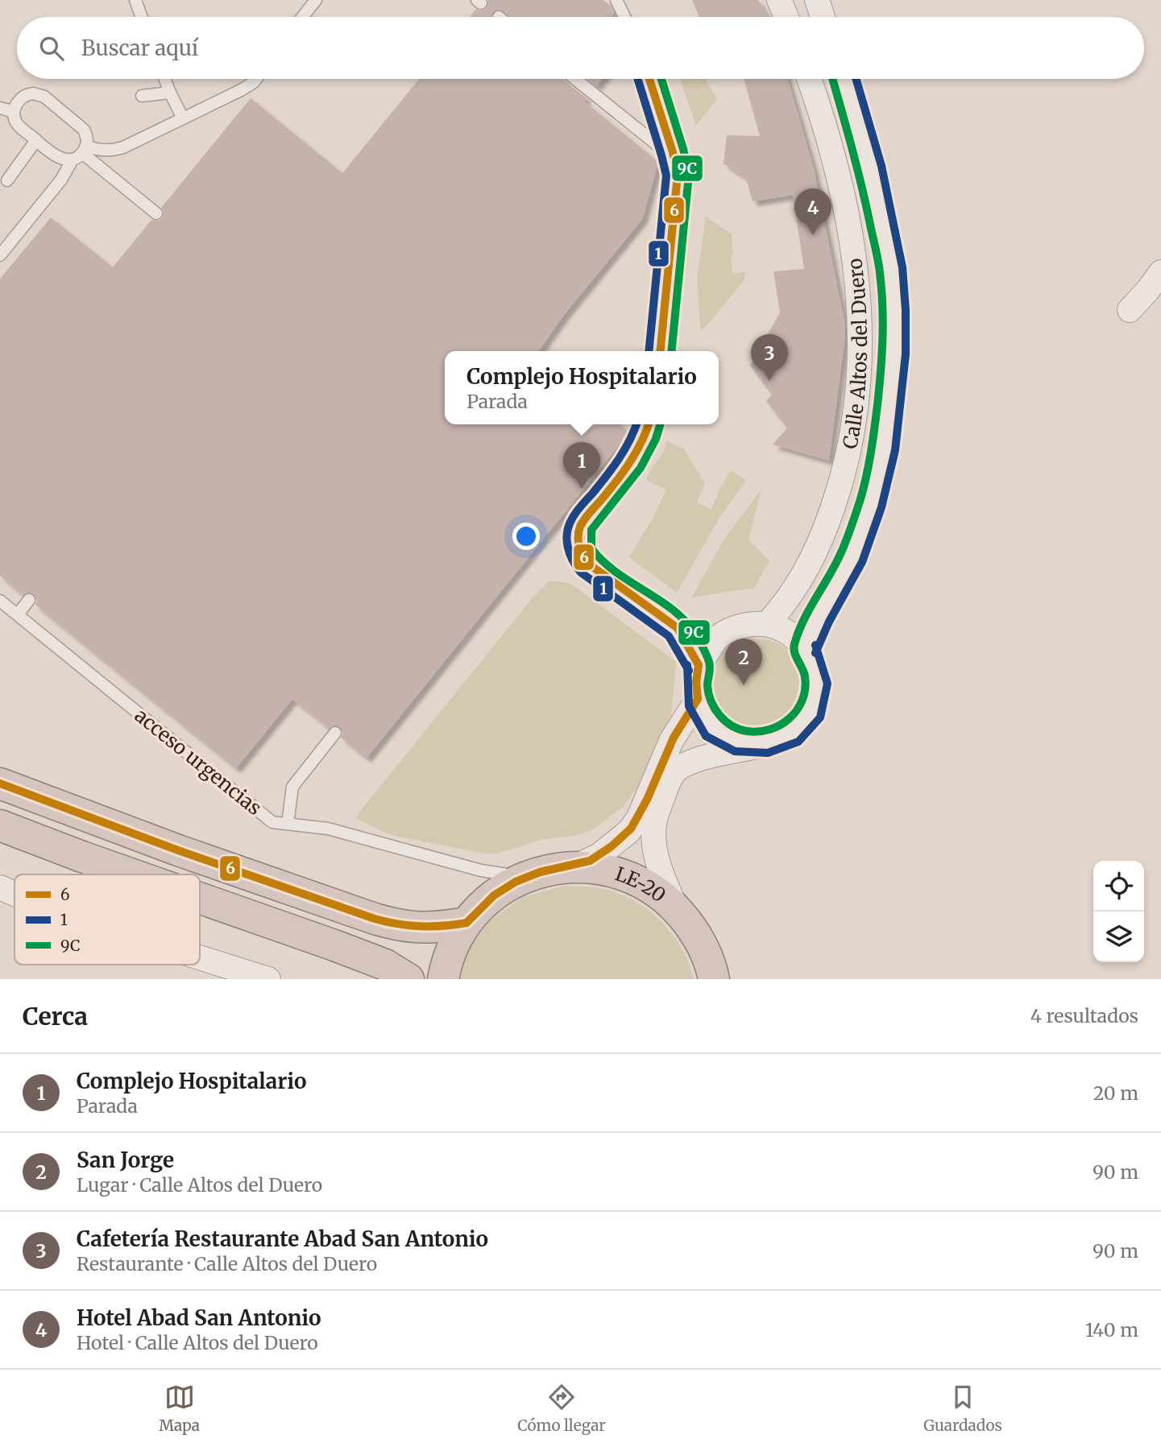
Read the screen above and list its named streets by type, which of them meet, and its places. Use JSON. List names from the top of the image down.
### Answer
{
  "streets": {
    "highway": ["LE-20"],
    "street": ["Calle Altos del Duero"],
    "lane": ["acceso urgencias"]
  },
  "crossings": [
    ["acceso urgencias", "LE-20"]
  ],
  "lines": ["transit line 6", "transit line 1", "transit line 9C"],
  "legend": ["6", "1", "9C"],
  "page": {
    "search": "Buscar aquí",
    "pins": [
      "4",
      "3",
      "1",
      "2"
    ],
    "popup": ["Complejo Hospitalario", "Parada"],
    "heading": ["Cerca", "4 resultados"],
    "list": [
      {
        "mark": "1",
        "name": "Complejo Hospitalario",
        "note": "Parada",
        "value": "20 m"
      },
      {
        "mark": "2",
        "name": "San Jorge",
        "note": "Lugar · Calle Altos del Duero",
        "value": "90 m"
      },
      {
        "mark": "3",
        "name": "Cafetería Restaurante Abad San Antonio",
        "note": "Restaurante · Calle Altos del Duero",
        "value": "90 m"
      },
      {
        "mark": "4",
        "name": "Hotel Abad San Antonio",
        "note": "Hotel · Calle Altos del Duero",
        "value": "140 m"
      }
    ],
    "nav": ["Mapa", "Cómo llegar", "Guardados"]
  }
}
